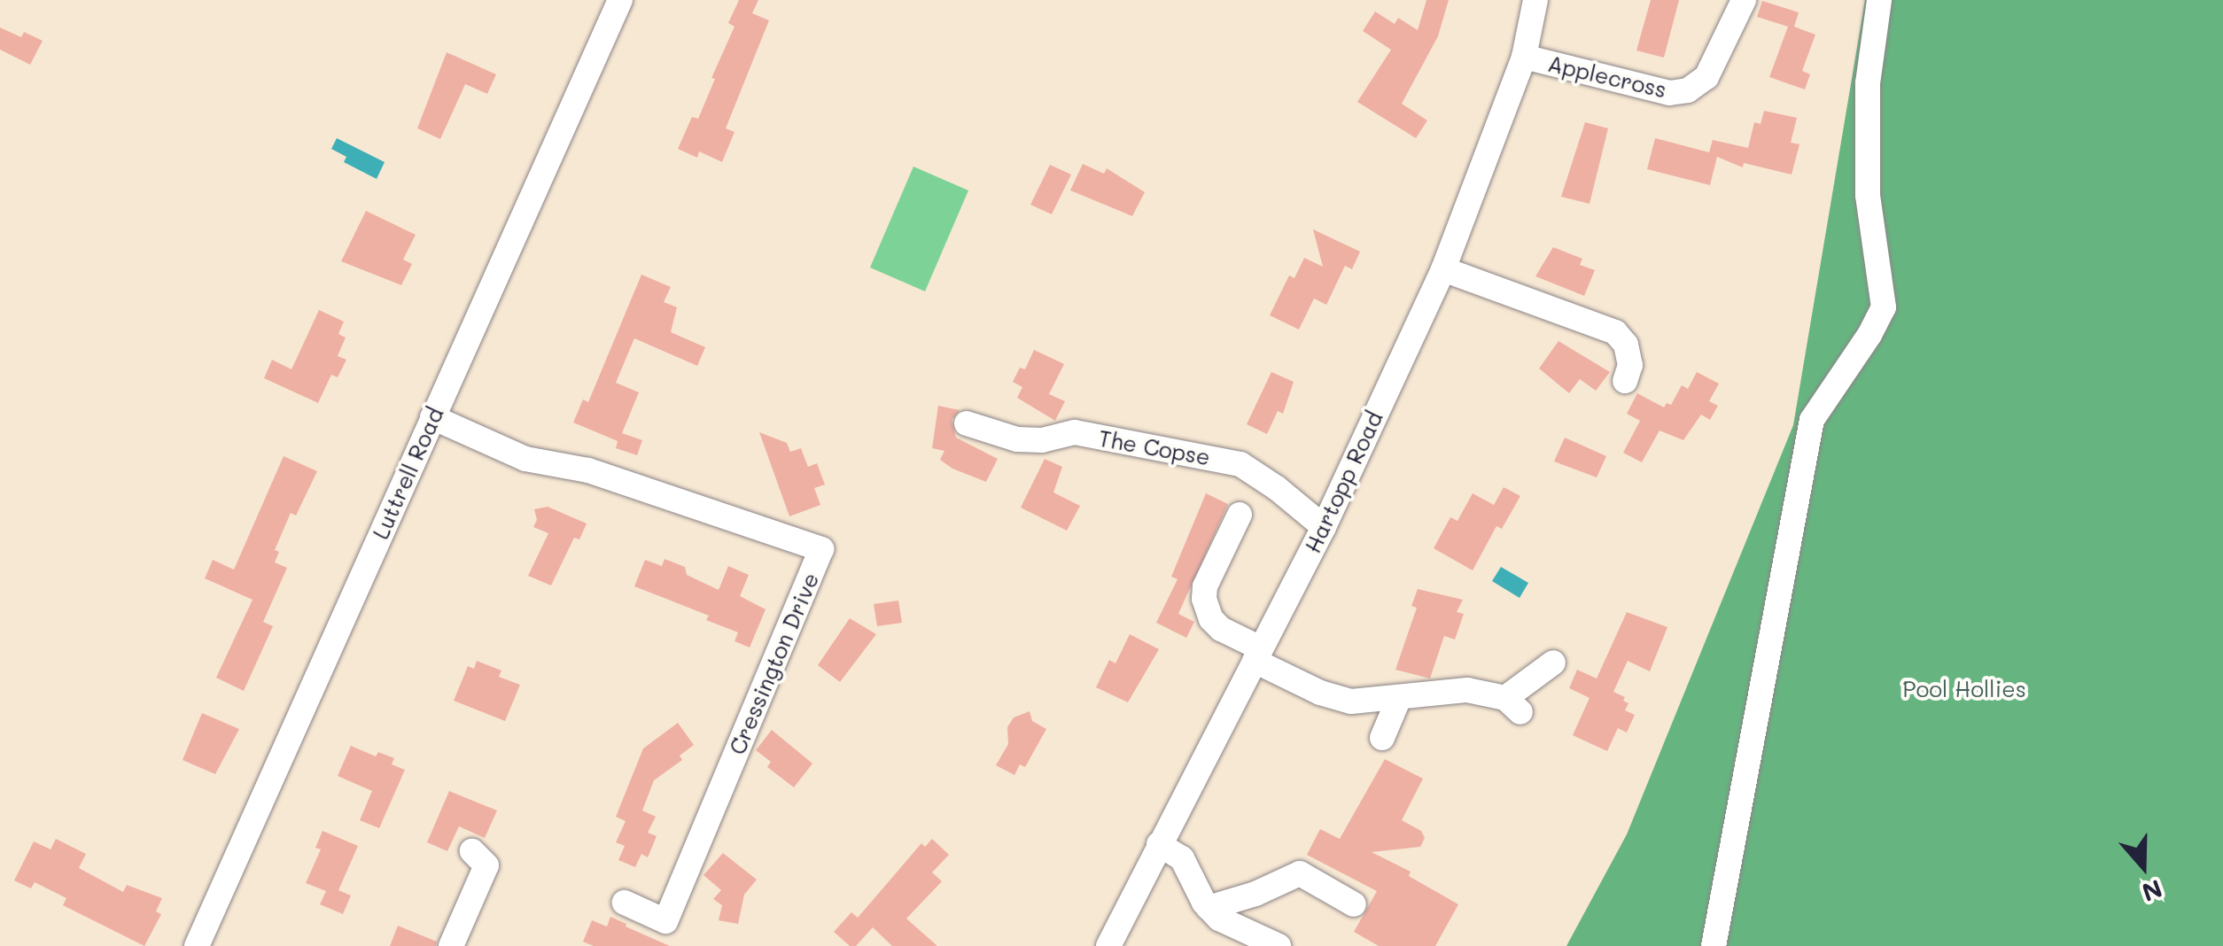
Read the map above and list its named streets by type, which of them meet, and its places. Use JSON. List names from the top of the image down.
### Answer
{
  "streets": {
    "street": [
      "Applecross",
      "The Copse",
      "Luttrell Road",
      "Hartopp Road",
      "Cressington Drive"
    ]
  },
  "crossings": [
    ["Applecross", "Hartopp Road"],
    ["The Copse", "Hartopp Road"],
    ["Luttrell Road", "Cressington Drive"]
  ],
  "parks": ["Pool Hollies"],
  "north": "bottom"
}
